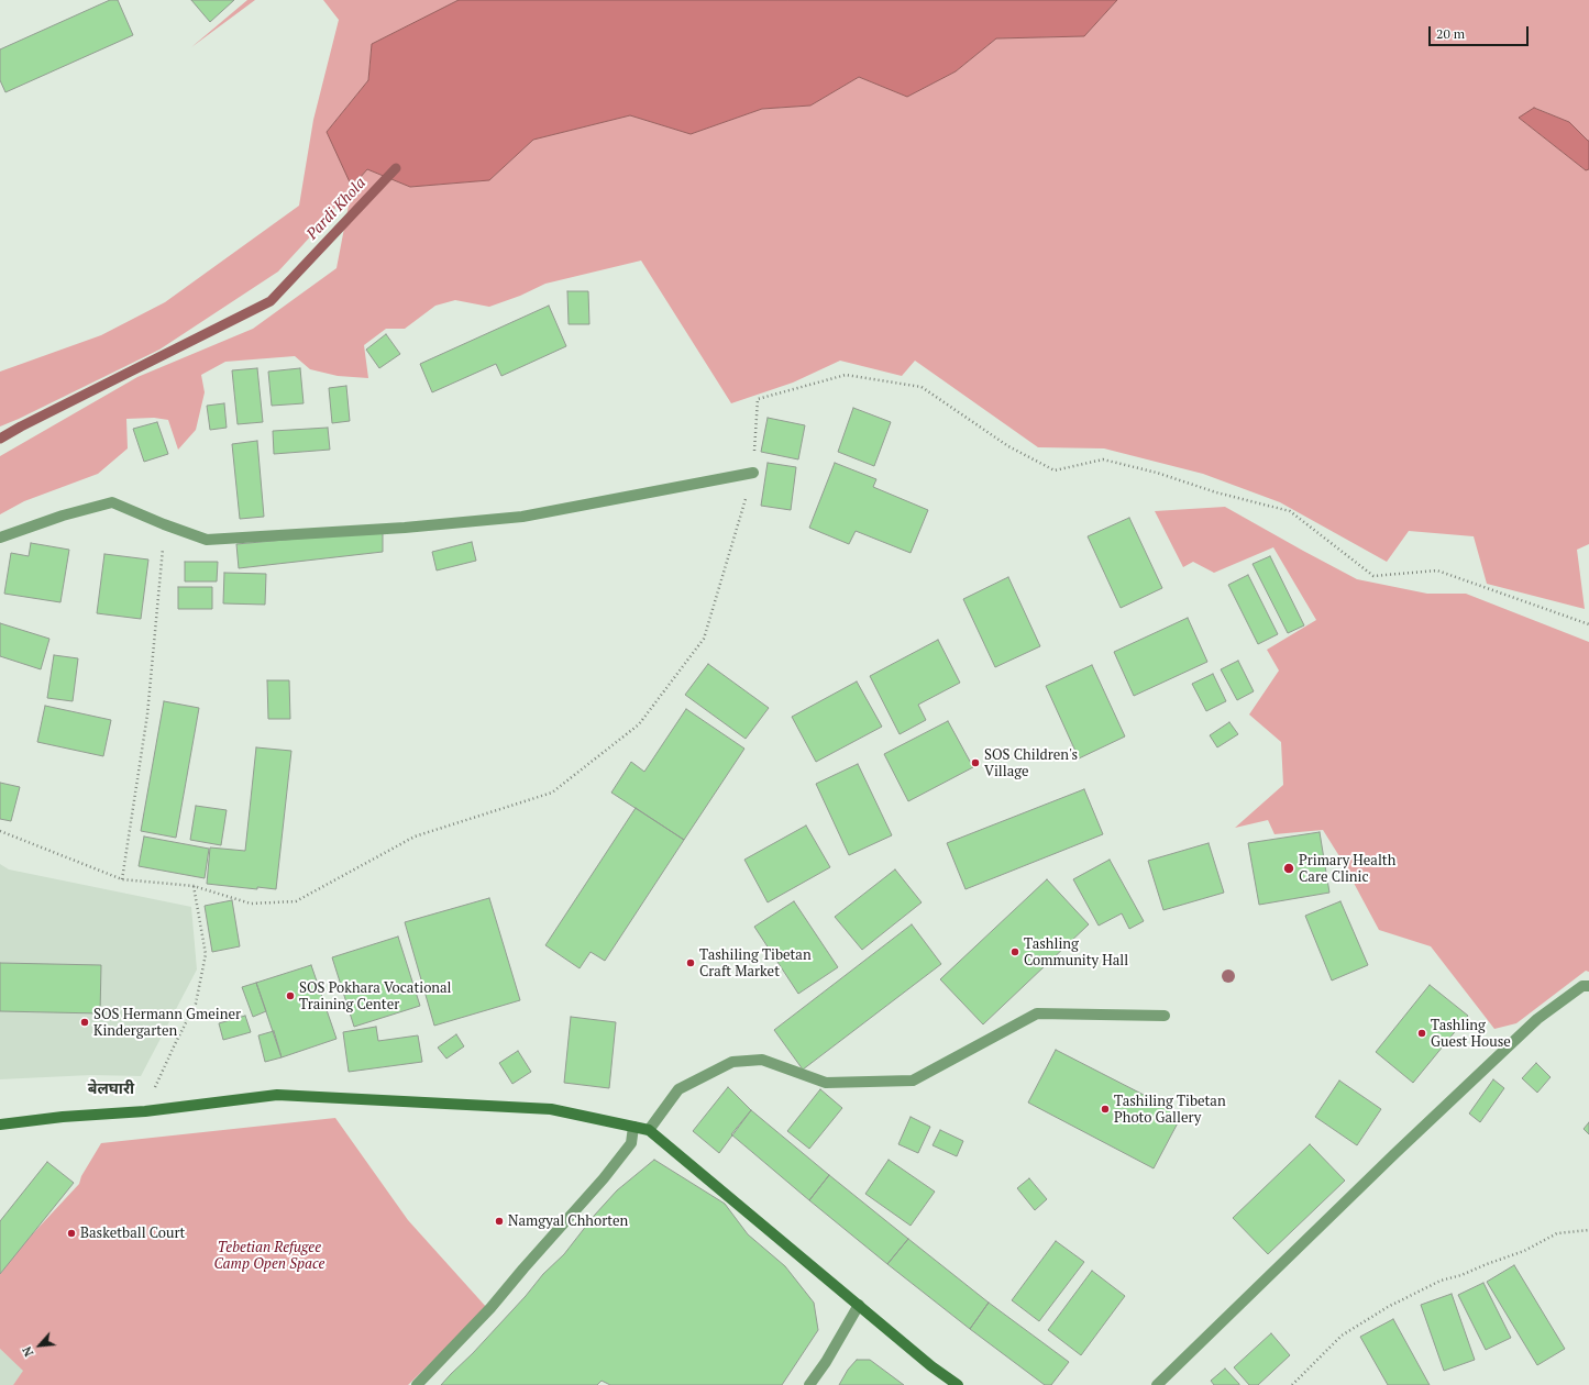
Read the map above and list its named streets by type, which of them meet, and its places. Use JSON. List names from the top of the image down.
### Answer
{
  "districts": ["बेलघारी"],
  "water": ["Pardi Khola"],
  "parks": ["Tebetian Refugee Camp Open Space"],
  "places": [
    "SOS Children's Village",
    "Primary Health Care Clinic",
    "Tashling Community Hall",
    "Tashiling Tibetan Craft Market",
    "SOS Pokhara Vocational Training Center",
    "SOS Hermann Gmeiner Kindergarten",
    "Tashling Guest House",
    "Tashiling Tibetan Photo Gallery",
    "Namgyal Chhorten",
    "Basketball Court"
  ],
  "scale_bar": "20 m",
  "north": "bottom left"
}
